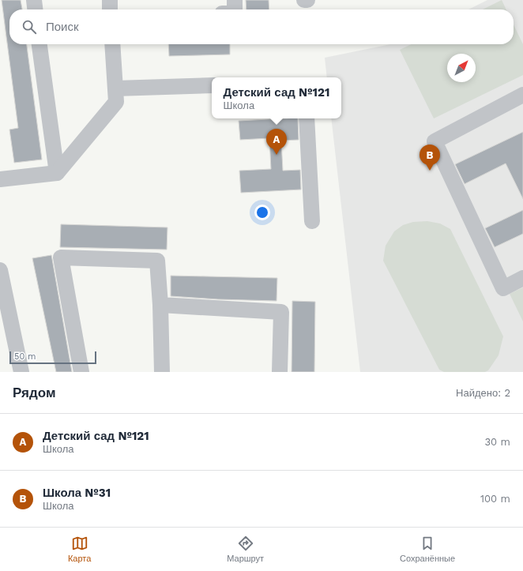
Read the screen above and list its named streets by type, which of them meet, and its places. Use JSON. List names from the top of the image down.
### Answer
{
  "scale_bar": "50 m",
  "north": "top right",
  "page": {
    "search": "Поиск",
    "popup": ["Детский сад №121", "Школа"],
    "pins": ["A", "B"],
    "scale": "50 m",
    "heading": ["Рядом", "Найдено: 2"],
    "list": [
      {
        "mark": "A",
        "name": "Детский сад №121",
        "note": "Школа",
        "value": "30 m"
      },
      {
        "mark": "B",
        "name": "Школа №31",
        "note": "Школа",
        "value": "100 m"
      }
    ],
    "nav": ["Карта", "Маршрут", "Сохранённые"]
  }
}
